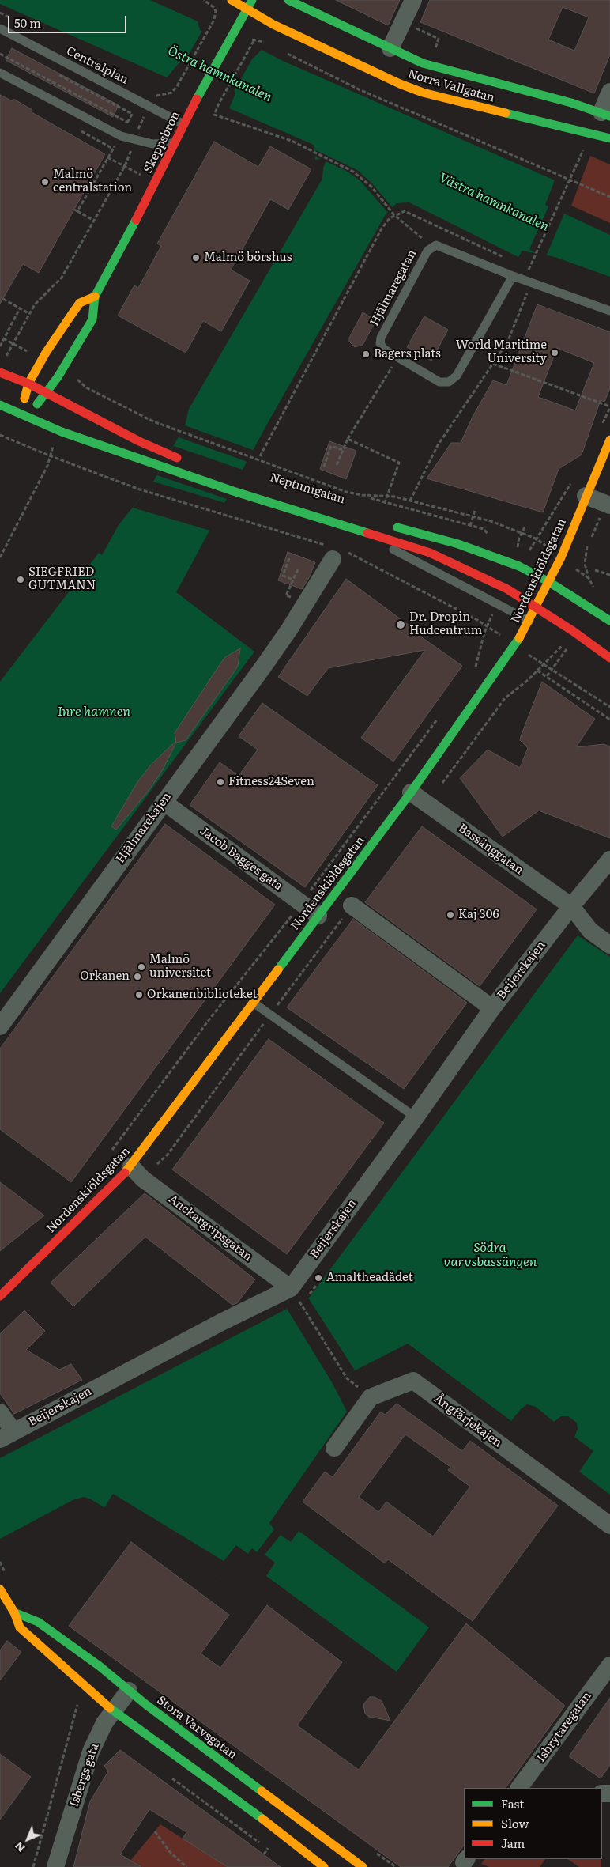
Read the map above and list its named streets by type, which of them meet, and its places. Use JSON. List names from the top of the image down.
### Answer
{
  "streets": {
    "street": [
      "Norra Vallgatan",
      "Skeppsbron",
      "Neptunigatan",
      "Nordenskiöldsgatan",
      "Hjälmarekajen",
      "Bassänggatan",
      "Jacob Bagges gata",
      "Beijerskajen",
      "Anckargripsgatan",
      "Ångfärjekajen",
      "Isbrytaregatan",
      "Stora Varvsgatan",
      "Isbergs gata"
    ],
    "lane": ["Centralplan", "Hjälmaregatan"]
  },
  "crossings": [
    ["Centralplan", "Skeppsbron"],
    ["Norra Vallgatan", "Skeppsbron"],
    ["Skeppsbron", "Neptunigatan"],
    ["Neptunigatan", "Nordenskiöldsgatan"],
    ["Nordenskiöldsgatan", "Bassänggatan"],
    ["Nordenskiöldsgatan", "Jacob Bagges gata"],
    ["Nordenskiöldsgatan", "Anckargripsgatan"],
    ["Hjälmarekajen", "Jacob Bagges gata"],
    ["Bassänggatan", "Beijerskajen"],
    ["Beijerskajen", "Anckargripsgatan"],
    ["Stora Varvsgatan", "Isbergs gata"]
  ],
  "water": [
    "Östra hamnkanalen",
    "Västra hamnkanalen",
    "Inre hamnen",
    "Södra varvsbassängen"
  ],
  "places": [
    "Malmö centralstation",
    "Malmö börshus",
    "World Maritime University",
    "Bagers plats",
    "SIEGFRIED GUTMANN",
    "Dr. Dropin Hudcentrum",
    "Fitness24Seven",
    "Kaj 306",
    "Malmö universitet",
    "Orkanen",
    "Orkanenbiblioteket",
    "Amaltheadådet"
  ],
  "legend": ["Fast", "Slow", "Jam"],
  "scale_bar": "50 m",
  "north": "bottom left"
}
